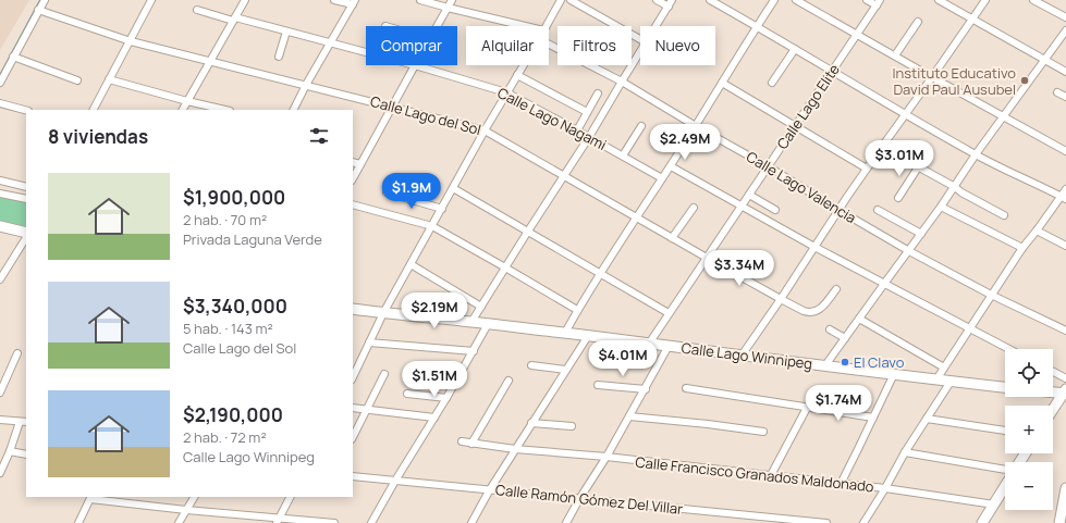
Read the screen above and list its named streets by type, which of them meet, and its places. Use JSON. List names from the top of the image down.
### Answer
{
  "streets": {
    "main road": ["Calle Lago Winnipeg"],
    "street": [
      "Calle Lago Elite",
      "Calle Lago del Sol",
      "Calle Lago Nagami",
      "Calle Lago Valencia",
      "Calle Francisco Granados Maldonado",
      "Calle Ramón Gómez Del Villar"
    ]
  },
  "crossings": [
    ["Calle Lago Elite", "Calle Lago del Sol"],
    ["Calle Lago Elite", "Calle Lago Valencia"],
    ["Calle Lago Elite", "Calle Lago Winnipeg"]
  ],
  "places": ["Instituto Educativo David Paul Ausubel", "El Clavo"],
  "page": {
    "chip": [
      "Comprar",
      "Alquilar",
      "Filtros",
      "Nuevo"
    ],
    "heading": "8 viviendas",
    "price": [
      "$2.49M",
      "$3.01M",
      "$1.9M",
      "$3.34M",
      "$2.19M",
      "$4.01M",
      "$1.51M",
      "$1.74M"
    ],
    "list": [
      {
        "name": "$1,900,000",
        "note": "2 hab. · 70 m² · Privada Laguna Verde"
      },
      {
        "name": "$3,340,000",
        "note": "5 hab. · 143 m² · Calle Lago del Sol"
      },
      {
        "name": "$2,190,000",
        "note": "2 hab. · 72 m² · Calle Lago Winnipeg"
      }
    ],
    "map_buttons": ["+", "−"]
  }
}
